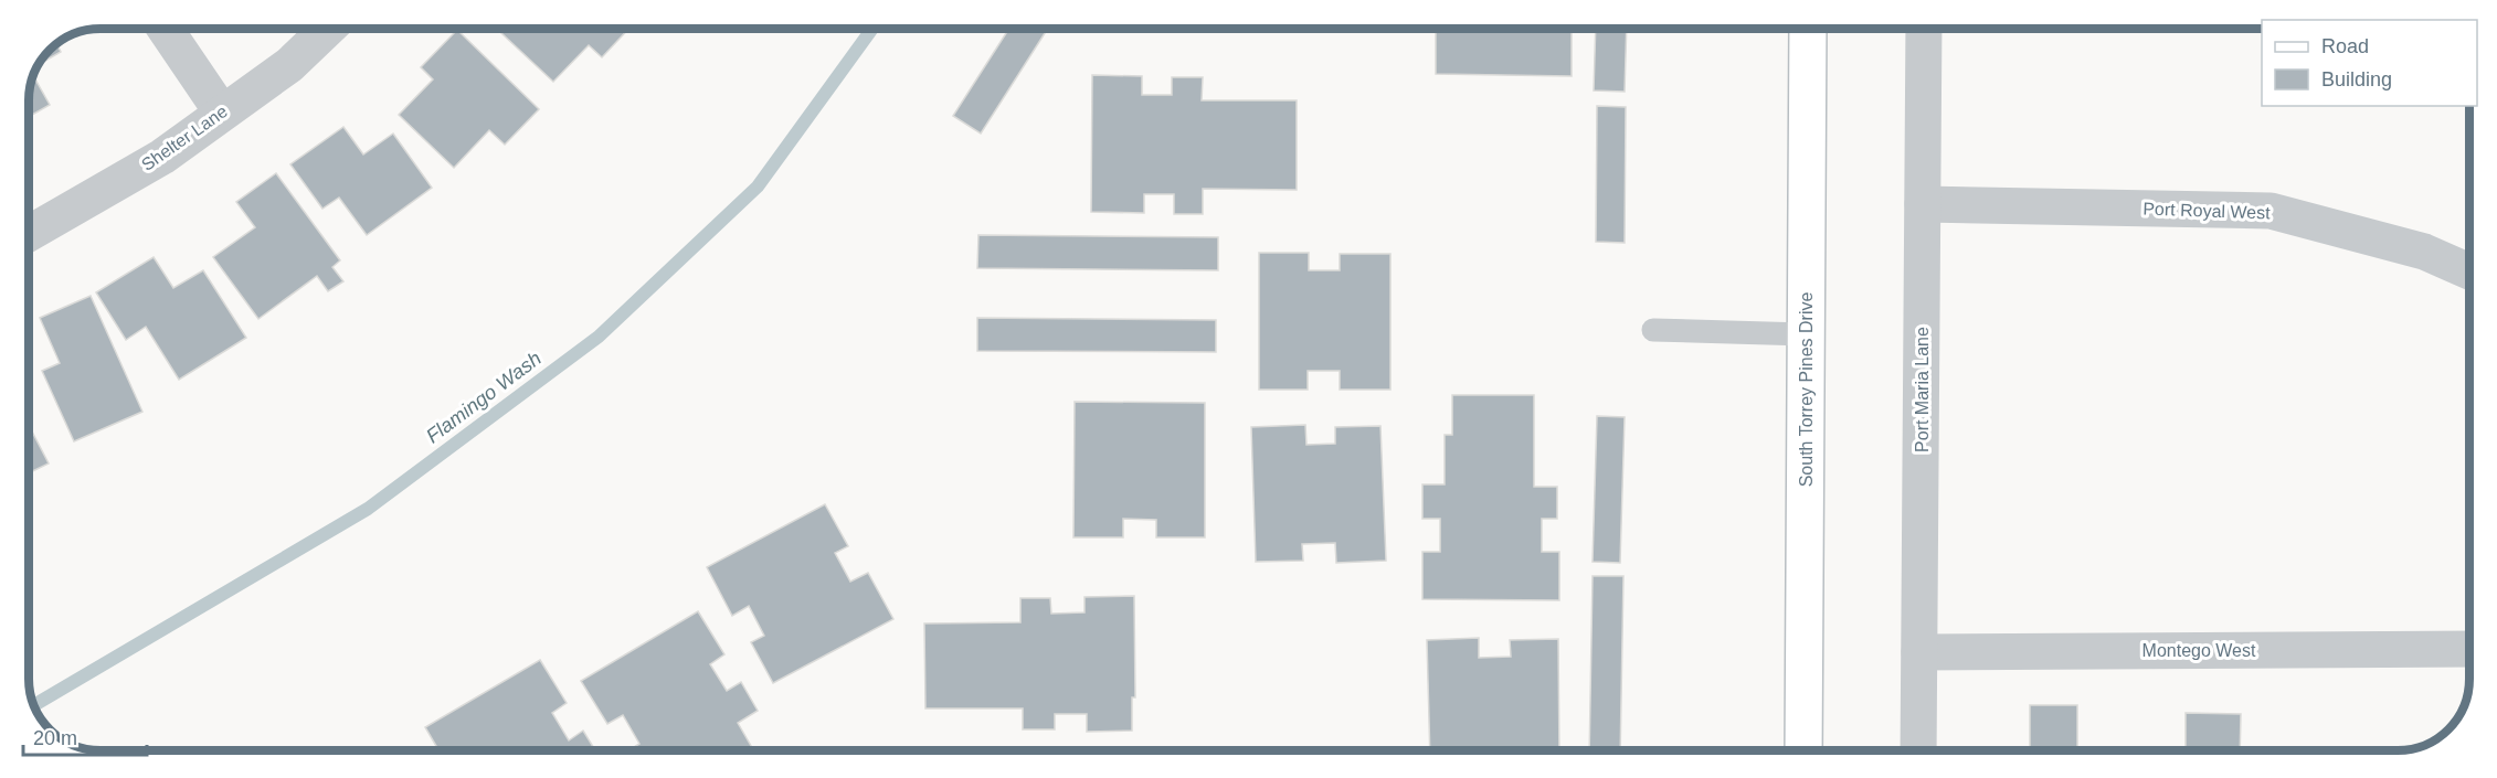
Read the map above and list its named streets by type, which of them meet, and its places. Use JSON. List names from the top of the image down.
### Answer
{
  "streets": {
    "main road": ["South Torrey Pines Drive"],
    "street": [
      "Shelter Lane",
      "Port Royal West",
      "Port Maria Lane",
      "Montego West"
    ]
  },
  "crossings": [
    ["Port Royal West", "Port Maria Lane"],
    ["Port Maria Lane", "Montego West"]
  ],
  "water": ["Flamingo Wash"],
  "legend": ["Road", "Building"],
  "scale_bar": "20 m"
}
